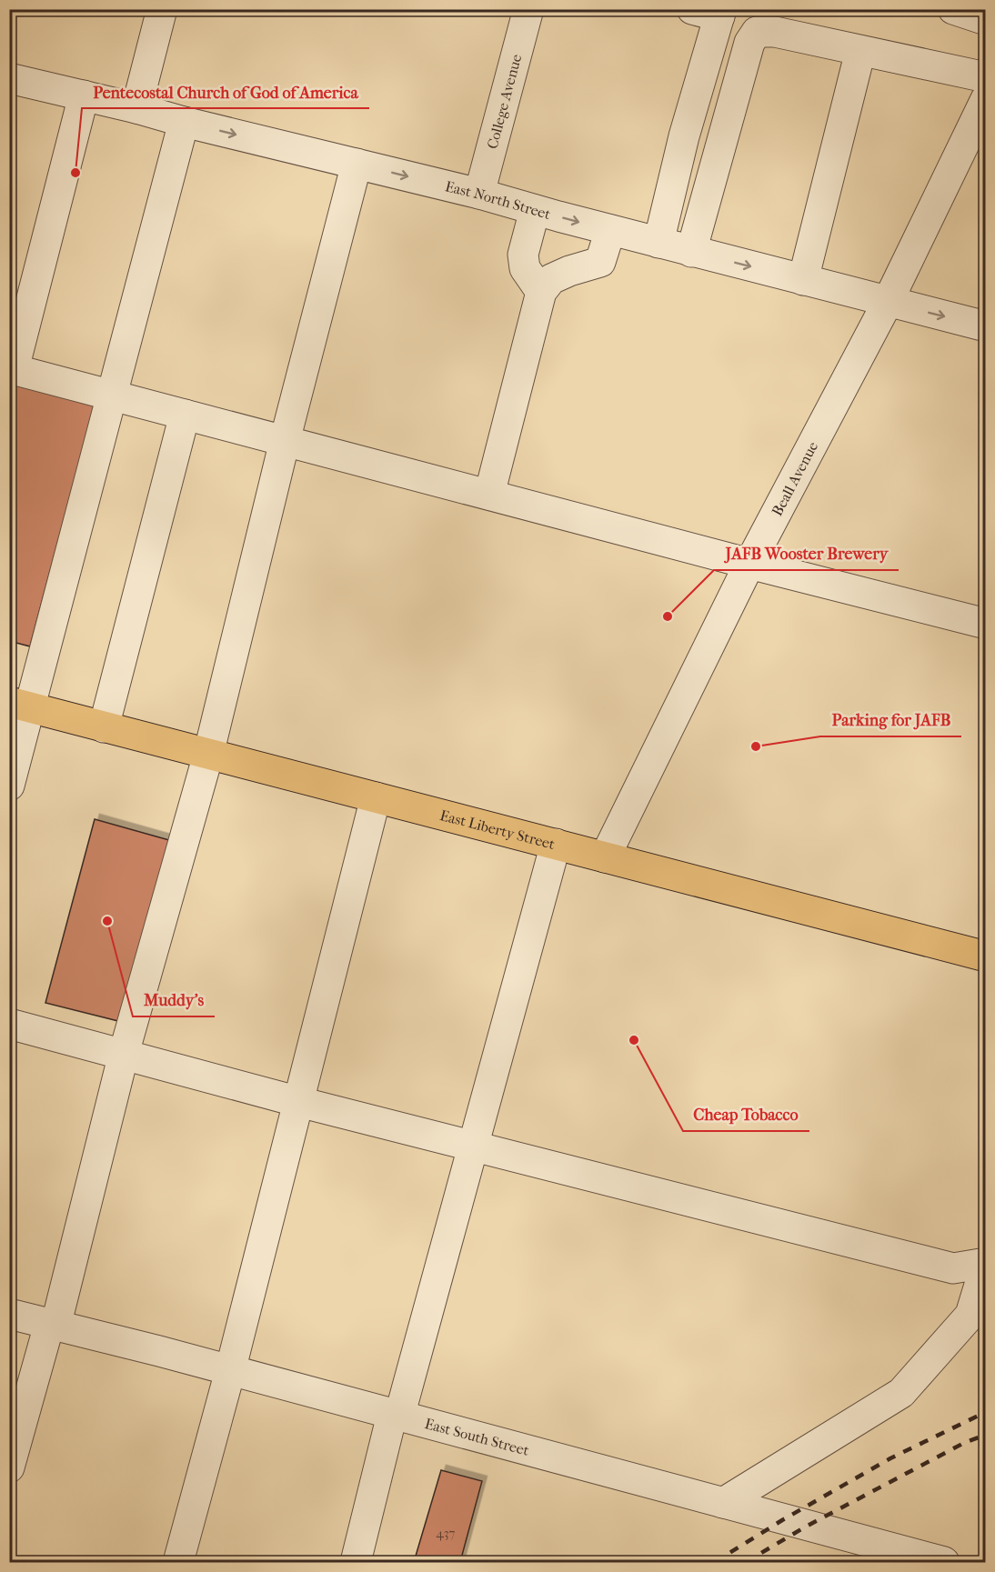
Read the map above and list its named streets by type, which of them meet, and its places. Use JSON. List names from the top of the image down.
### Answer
{
  "streets": {
    "main road": ["East Liberty Street"],
    "street": [
      "College Avenue",
      "East North Street",
      "Beall Avenue",
      "East South Street"
    ]
  },
  "crossings": [
    ["College Avenue", "East North Street"],
    ["East North Street", "Beall Avenue"],
    ["Beall Avenue", "East Liberty Street"]
  ],
  "one_way": ["East North Street"],
  "places": [
    "Pentecostal Church of God of America",
    "JAFB Wooster Brewery",
    "Parking for JAFB",
    "Muddy's",
    "Cheap Tobacco"
  ],
  "house_numbers": ["437"]
}
